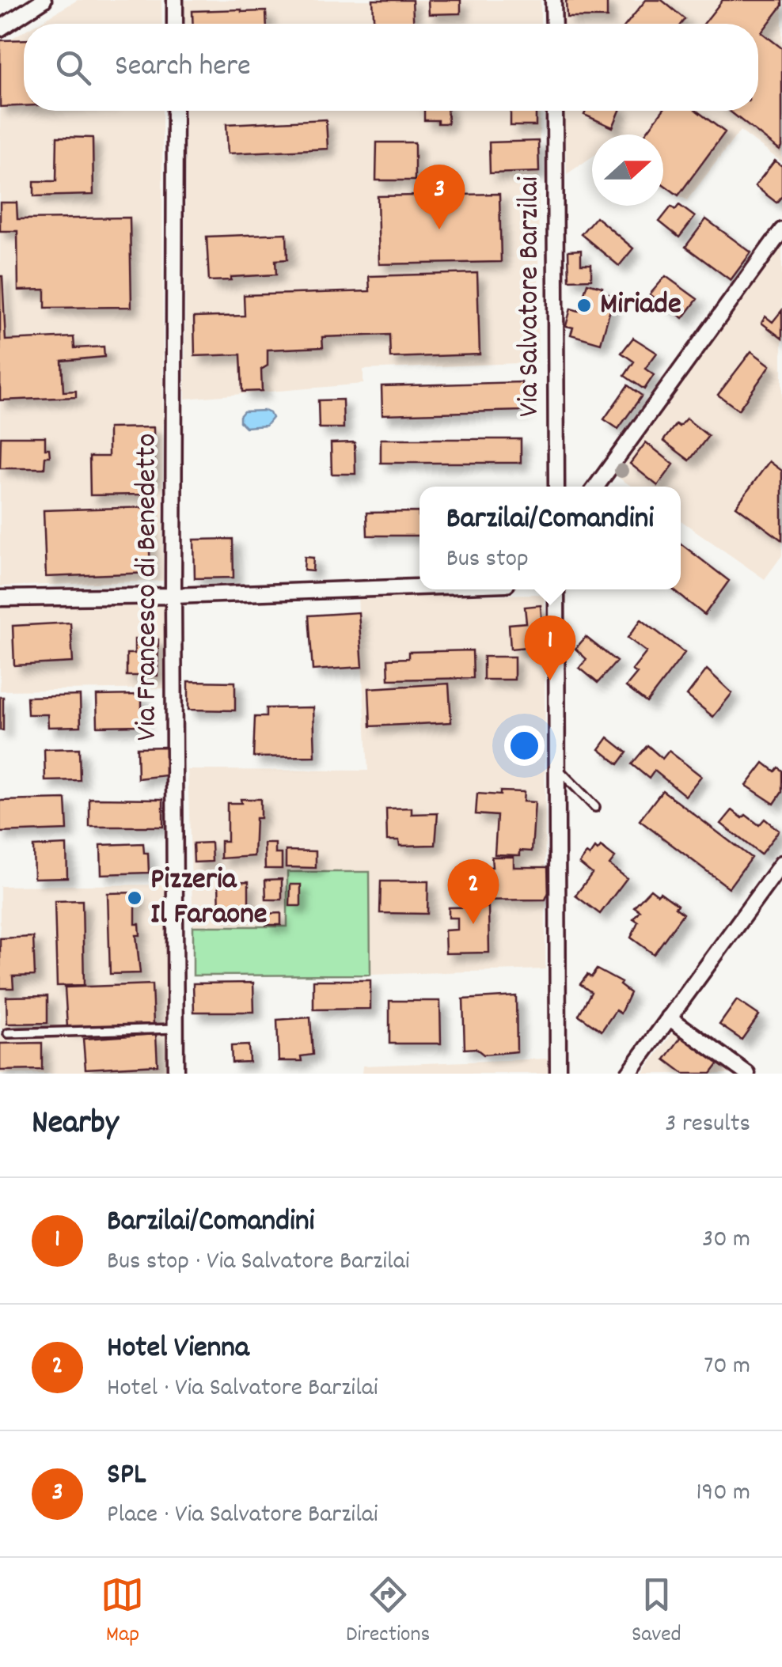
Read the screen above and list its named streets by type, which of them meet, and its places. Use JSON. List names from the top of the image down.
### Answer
{
  "streets": {
    "street": ["Via Salvatore Barzilai", "Via Francesco di Benedetto"]
  },
  "places": ["Miriade", "Pizzeria Il Faraone"],
  "north": "right",
  "page": {
    "search": "Search here",
    "pins": ["3", "1", "2"],
    "popup": ["Barzilai/Comandini", "Bus stop"],
    "heading": ["Nearby", "3 results"],
    "list": [
      {
        "mark": "1",
        "name": "Barzilai/Comandini",
        "note": "Bus stop · Via Salvatore Barzilai",
        "value": "30 m"
      },
      {
        "mark": "2",
        "name": "Hotel Vienna",
        "note": "Hotel · Via Salvatore Barzilai",
        "value": "70 m"
      },
      {
        "mark": "3",
        "name": "SPL",
        "note": "Place · Via Salvatore Barzilai",
        "value": "190 m"
      }
    ],
    "nav": ["Map", "Directions", "Saved"]
  }
}
